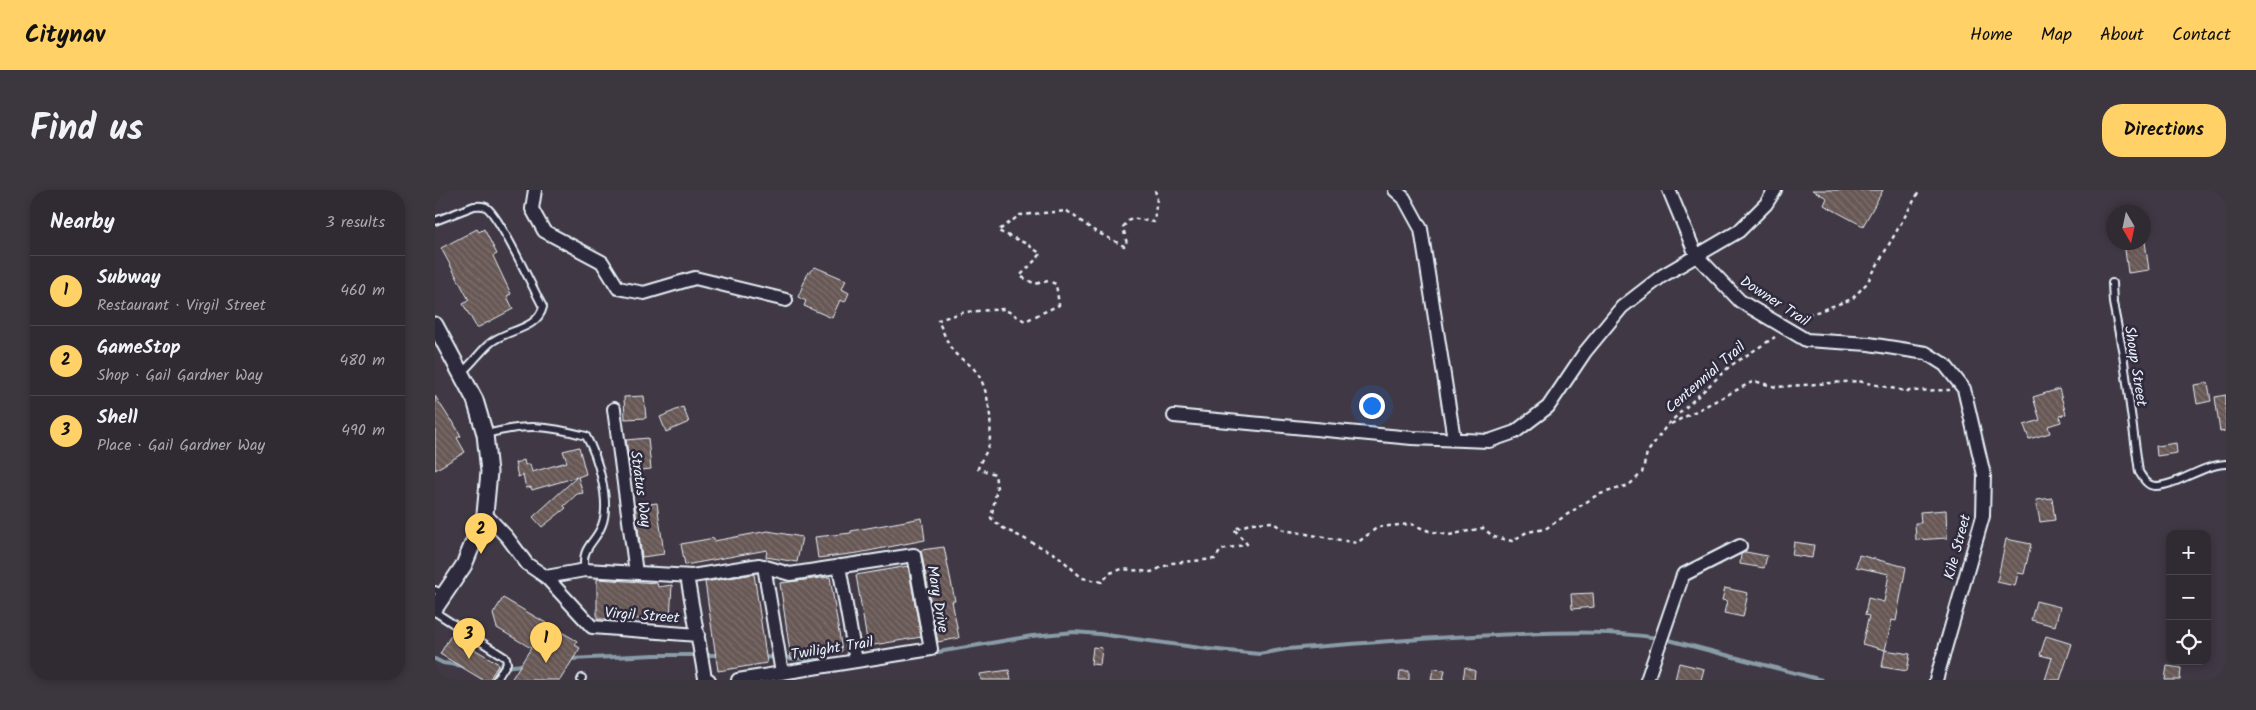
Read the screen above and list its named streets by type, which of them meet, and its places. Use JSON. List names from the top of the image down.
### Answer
{
  "streets": {
    "street": [
      "Downer Trail",
      "Stratus Way",
      "Kile Street",
      "Mary Drive",
      "Virgil Street",
      "Twilight Trail"
    ],
    "lane": ["Shoup Street"],
    "path": ["Centennial Trail"]
  },
  "crossings": [
    ["Downer Trail", "Kile Street"],
    ["Centennial Trail", "Kile Street"],
    ["Mary Drive", "Twilight Trail"]
  ],
  "north": "bottom",
  "page": {
    "header": "Citynav",
    "nav": [
      "Home",
      "Map",
      "About",
      "Contact"
    ],
    "title": "Find us",
    "buttons": "Directions",
    "heading": ["Nearby", "3 results"],
    "list": [
      {
        "mark": "1",
        "name": "Subway",
        "note": "Restaurant · Virgil Street",
        "value": "460 m"
      },
      {
        "mark": "2",
        "name": "GameStop",
        "note": "Shop · Gail Gardner Way",
        "value": "480 m"
      },
      {
        "mark": "3",
        "name": "Shell",
        "note": "Place · Gail Gardner Way",
        "value": "490 m"
      }
    ],
    "pins": ["2", "3", "1"],
    "map_buttons": ["+", "−"]
  }
}
